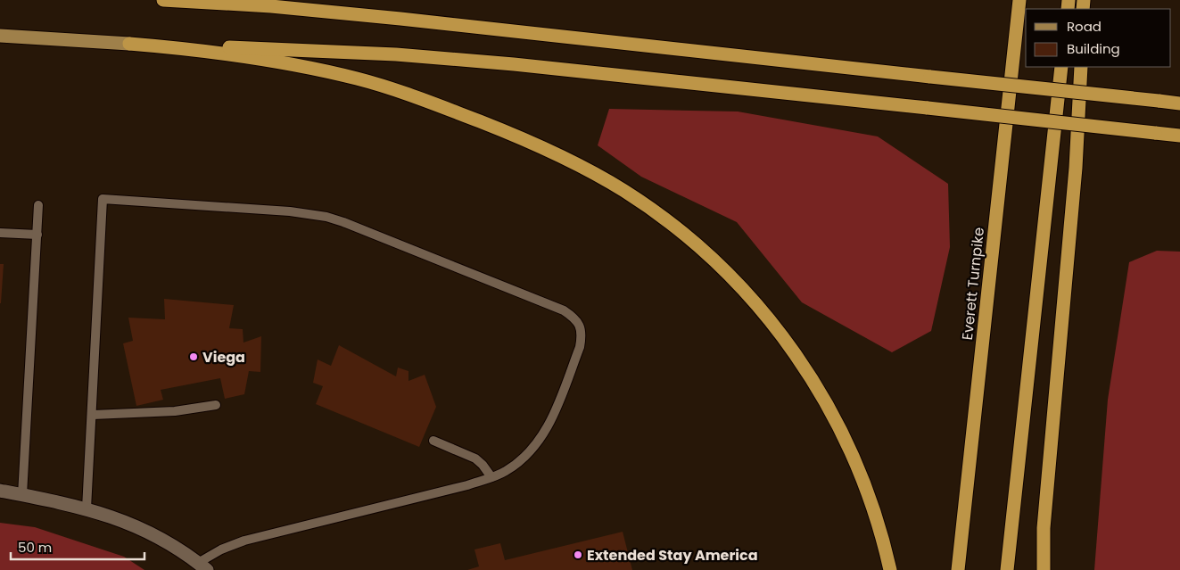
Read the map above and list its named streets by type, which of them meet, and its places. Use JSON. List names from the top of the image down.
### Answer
{
  "streets": {
    "highway": ["Everett Turnpike"]
  },
  "places": ["Viega", "Extended Stay America"],
  "legend": ["Road", "Building"],
  "scale_bar": "50 m"
}
